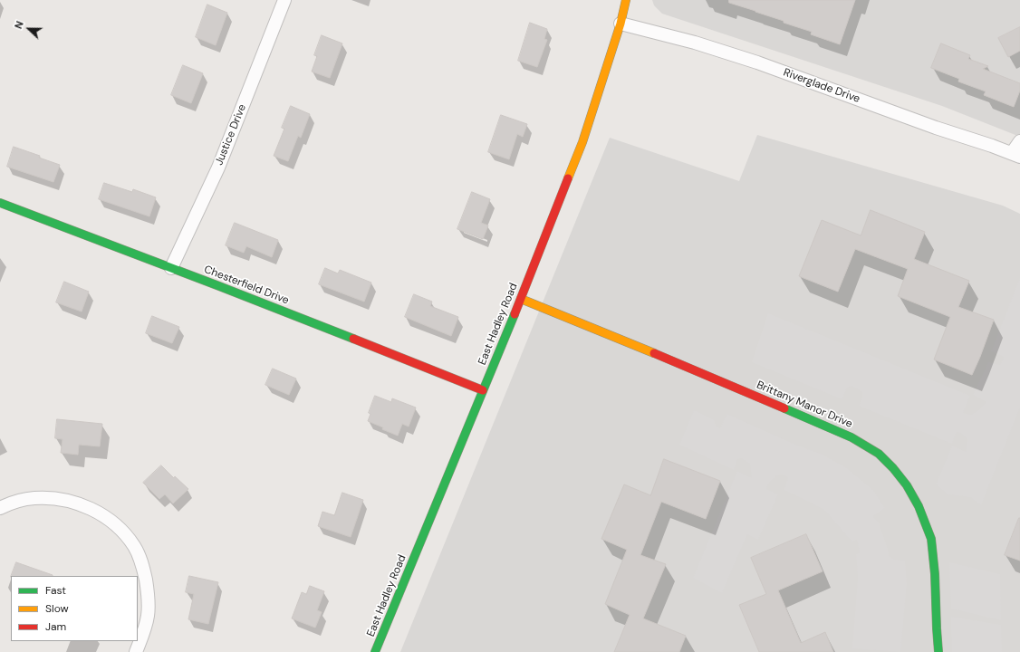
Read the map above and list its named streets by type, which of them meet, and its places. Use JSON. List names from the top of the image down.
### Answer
{
  "streets": {
    "street": [
      "Riverglade Drive",
      "Justice Drive",
      "Chesterfield Drive",
      "East Hadley Road",
      "Brittany Manor Drive"
    ]
  },
  "crossings": [
    ["Riverglade Drive", "East Hadley Road"],
    ["Justice Drive", "Chesterfield Drive"],
    ["Chesterfield Drive", "East Hadley Road"],
    ["East Hadley Road", "Brittany Manor Drive"]
  ],
  "legend": ["Fast", "Slow", "Jam"],
  "north": "left"
}
